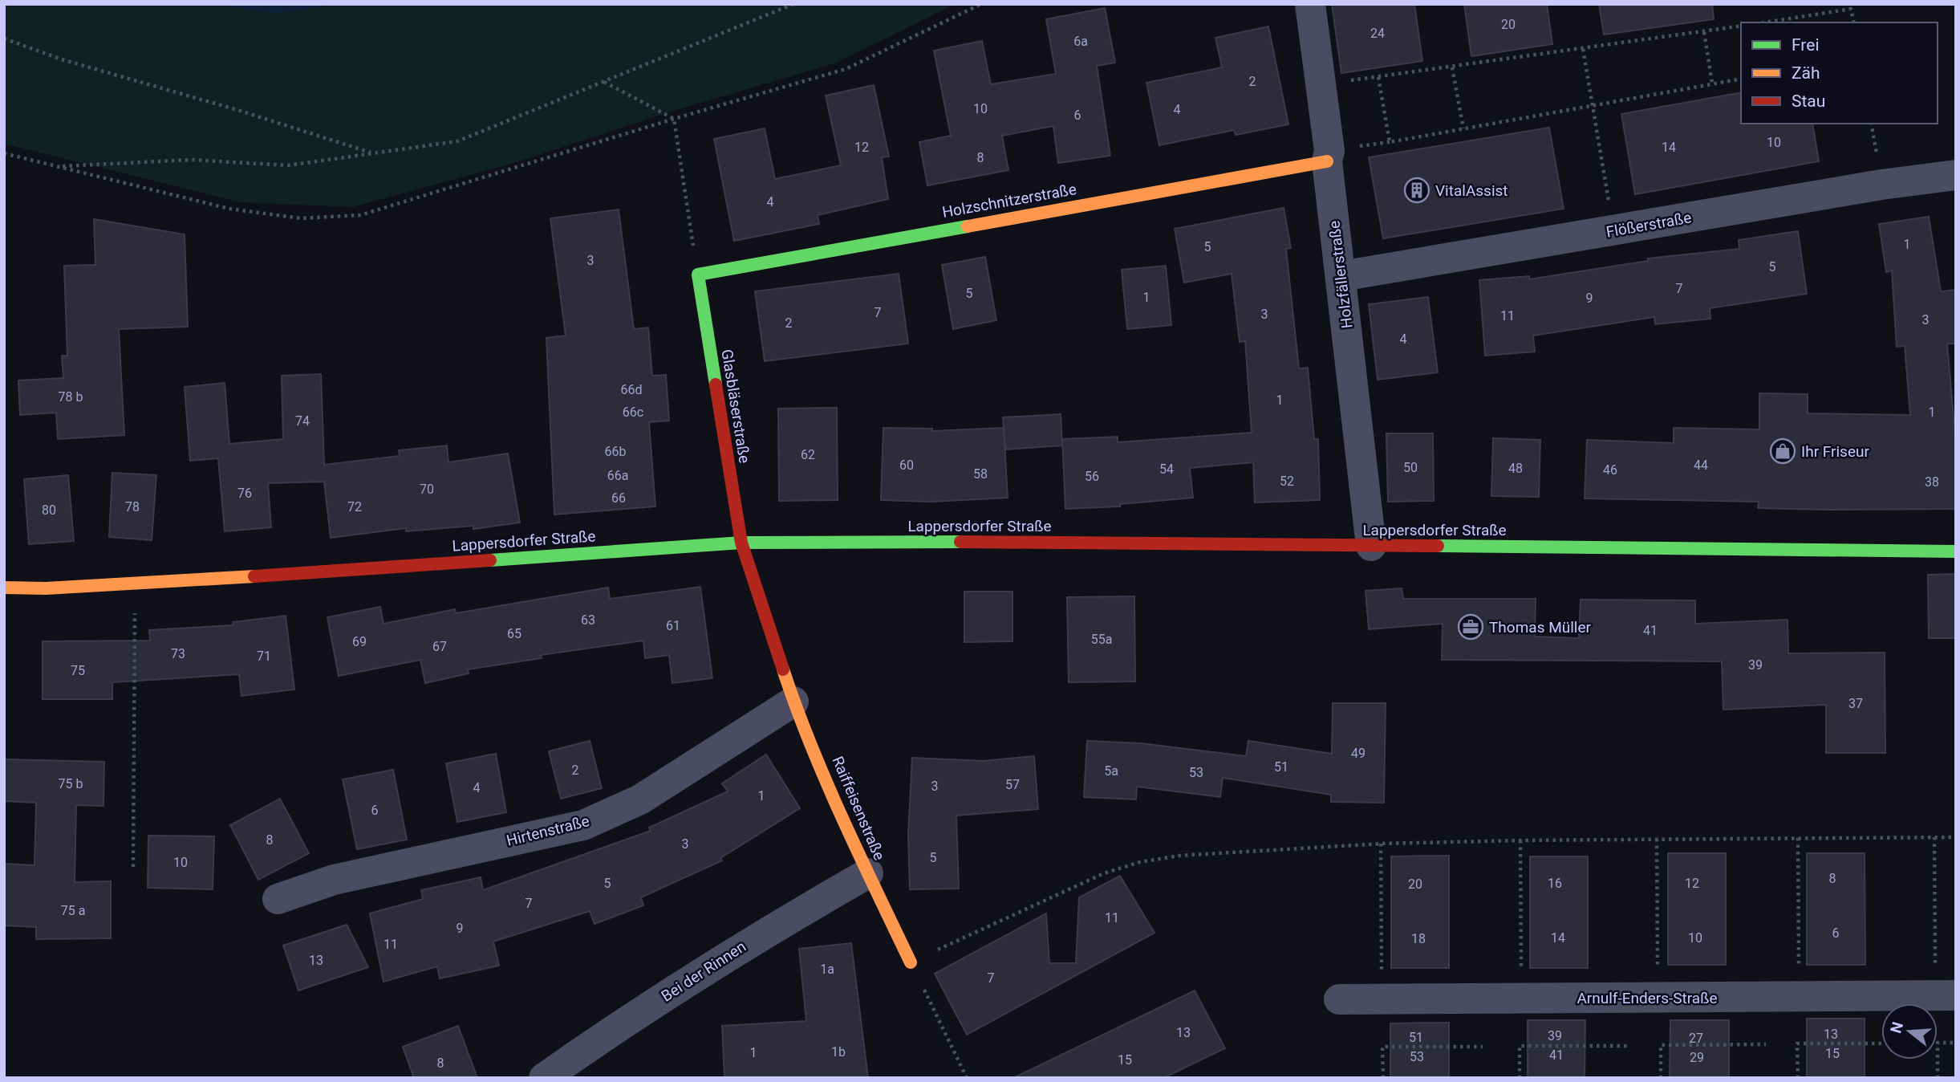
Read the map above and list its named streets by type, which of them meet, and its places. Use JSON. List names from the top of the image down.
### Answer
{
  "streets": {
    "street": [
      "Holzschnitzerstraße",
      "Flößerstraße",
      "Holzfällerstraße",
      "Glasbläserstraße",
      "Lappersdorfer Straße",
      "Raiffeisenstraße",
      "Hirtenstraße",
      "Bei der Rinnen",
      "Arnulf-Enders-Straße"
    ]
  },
  "crossings": [
    ["Holzschnitzerstraße", "Holzfällerstraße"],
    ["Holzschnitzerstraße", "Glasbläserstraße"],
    ["Flößerstraße", "Holzfällerstraße"],
    ["Holzfällerstraße", "Lappersdorfer Straße"],
    ["Glasbläserstraße", "Lappersdorfer Straße"],
    ["Glasbläserstraße", "Raiffeisenstraße"],
    ["Lappersdorfer Straße", "Raiffeisenstraße"],
    ["Raiffeisenstraße", "Hirtenstraße"],
    ["Raiffeisenstraße", "Bei der Rinnen"]
  ],
  "places": {
    "building": ["VitalAssist"],
    "shop": ["Ihr Friseur"],
    "office": ["Thomas Müller"]
  },
  "house_numbers": [
    "20",
    "24",
    "6a",
    "2",
    "10",
    "4",
    "6",
    "10",
    "12",
    "14",
    "8",
    "4",
    "1",
    "5",
    "3",
    "5",
    "7",
    "5",
    "1",
    "9",
    "7",
    "3",
    "11",
    "3",
    "2",
    "4",
    "66d",
    "78 b",
    "1",
    "66c",
    "1",
    "74",
    "66b",
    "62",
    "60",
    "44",
    "50",
    "48",
    "54",
    "46",
    "58",
    "66a",
    "56",
    "52",
    "38",
    "70",
    "76",
    "66",
    "78",
    "72",
    "80",
    "63",
    "61",
    "41",
    "65",
    "55a",
    "69",
    "67",
    "73",
    "71",
    "39",
    "75",
    "37",
    "49",
    "51",
    "2",
    "5a",
    "53",
    "75 b",
    "57",
    "3",
    "4",
    "1",
    "6",
    "8",
    "3",
    "5",
    "10",
    "8",
    "5",
    "16",
    "12",
    "20",
    "7",
    "75 a",
    "11",
    "9",
    "6",
    "14",
    "10",
    "18",
    "11",
    "13",
    "1a",
    "7",
    "13",
    "13",
    "39",
    "51",
    "27",
    "1b",
    "1",
    "15",
    "41",
    "53",
    "29",
    "15",
    "8"
  ],
  "legend": ["Frei", "Zäh", "Stau"],
  "north": "left"
}
